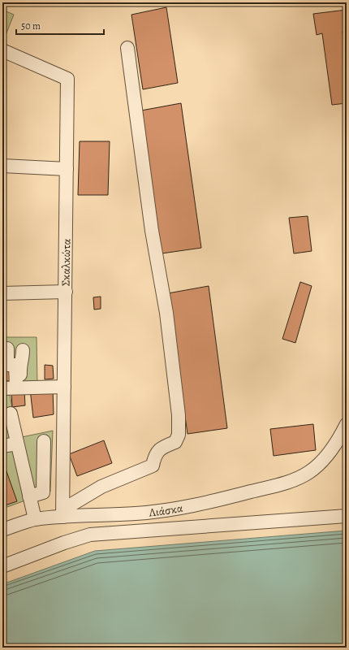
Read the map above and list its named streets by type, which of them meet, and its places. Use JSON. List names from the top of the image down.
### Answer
{
  "streets": {
    "street": ["Σκαλκώτα", "Λιάσκα"]
  },
  "crossings": [
    ["Σκαλκώτα", "Λιάσκα"]
  ],
  "scale_bar": "50 m"
}
